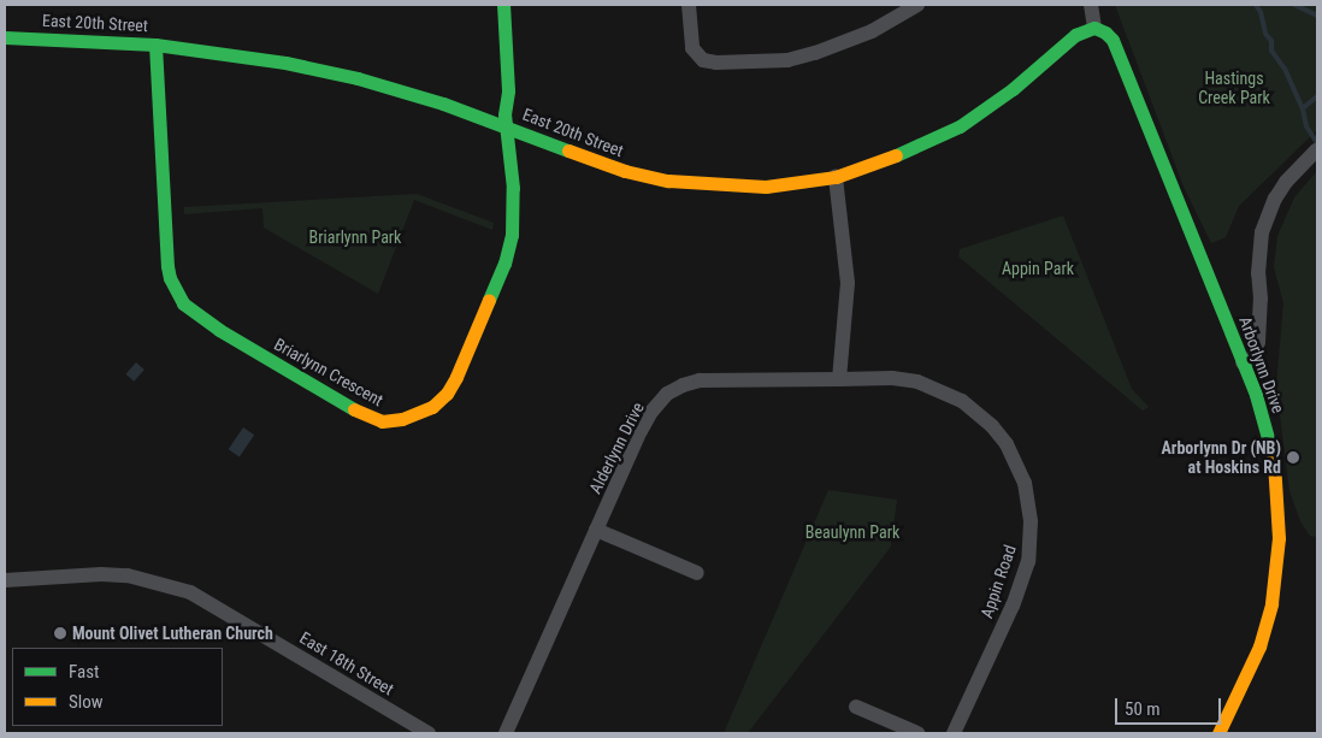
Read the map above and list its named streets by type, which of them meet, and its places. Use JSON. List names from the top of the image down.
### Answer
{
  "streets": {
    "street": [
      "East 20th Street",
      "Arborlynn Drive",
      "Briarlynn Crescent",
      "Alderlynn Drive",
      "Appin Road",
      "East 18th Street"
    ]
  },
  "crossings": [
    ["East 20th Street", "Arborlynn Drive"],
    ["East 20th Street", "Briarlynn Crescent"],
    ["Alderlynn Drive", "Appin Road"]
  ],
  "parks": [
    "Hastings Creek Park",
    "Briarlynn Park",
    "Appin Park",
    "Beaulynn Park"
  ],
  "places": ["Arborlynn Dr (NB) at Hoskins Rd", "Mount Olivet Lutheran Church"],
  "legend": ["Fast", "Slow"],
  "scale_bar": "50 m"
}
